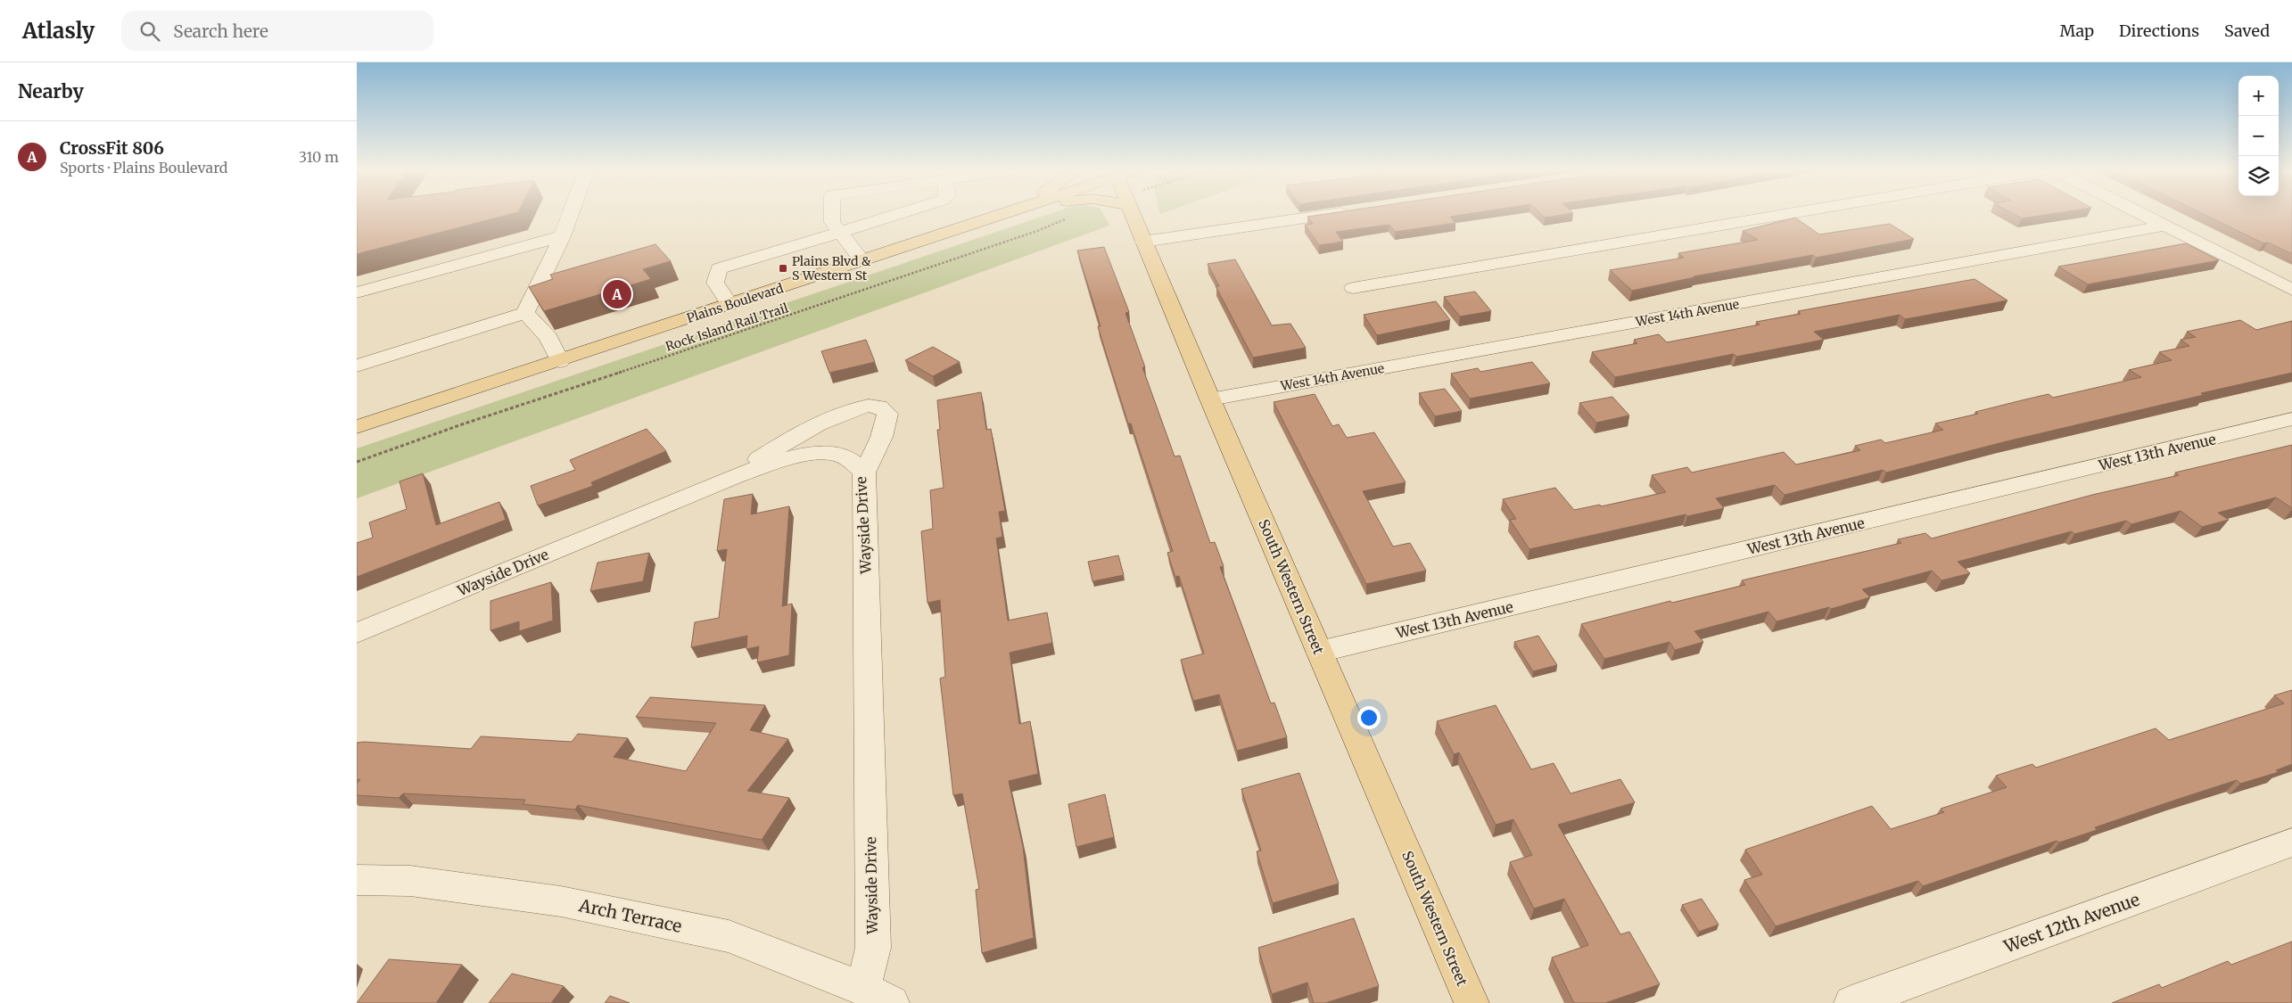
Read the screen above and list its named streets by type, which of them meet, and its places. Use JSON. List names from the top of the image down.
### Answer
{
  "streets": {
    "main road": ["Plains Boulevard", "South Western Street"],
    "street": [
      "West 14th Avenue",
      "West 13th Avenue",
      "Wayside Drive",
      "Arch Terrace",
      "West 12th Avenue"
    ],
    "path": ["Rock Island Rail Trail"]
  },
  "crossings": [
    ["West 14th Avenue", "South Western Street"],
    ["West 13th Avenue", "South Western Street"],
    ["Wayside Drive", "Arch Terrace"]
  ],
  "places": {
    "transit": ["Plains Blvd & S Western St"]
  },
  "page": {
    "header": "Atlasly",
    "search": "Search here",
    "nav": ["Map", "Directions", "Saved"],
    "heading": "Nearby",
    "map_buttons": ["+", "−"],
    "list": [
      {
        "mark": "A",
        "name": "CrossFit 806",
        "note": "Sports · Plains Boulevard",
        "value": "310 m"
      }
    ],
    "pins": "A"
  }
}
